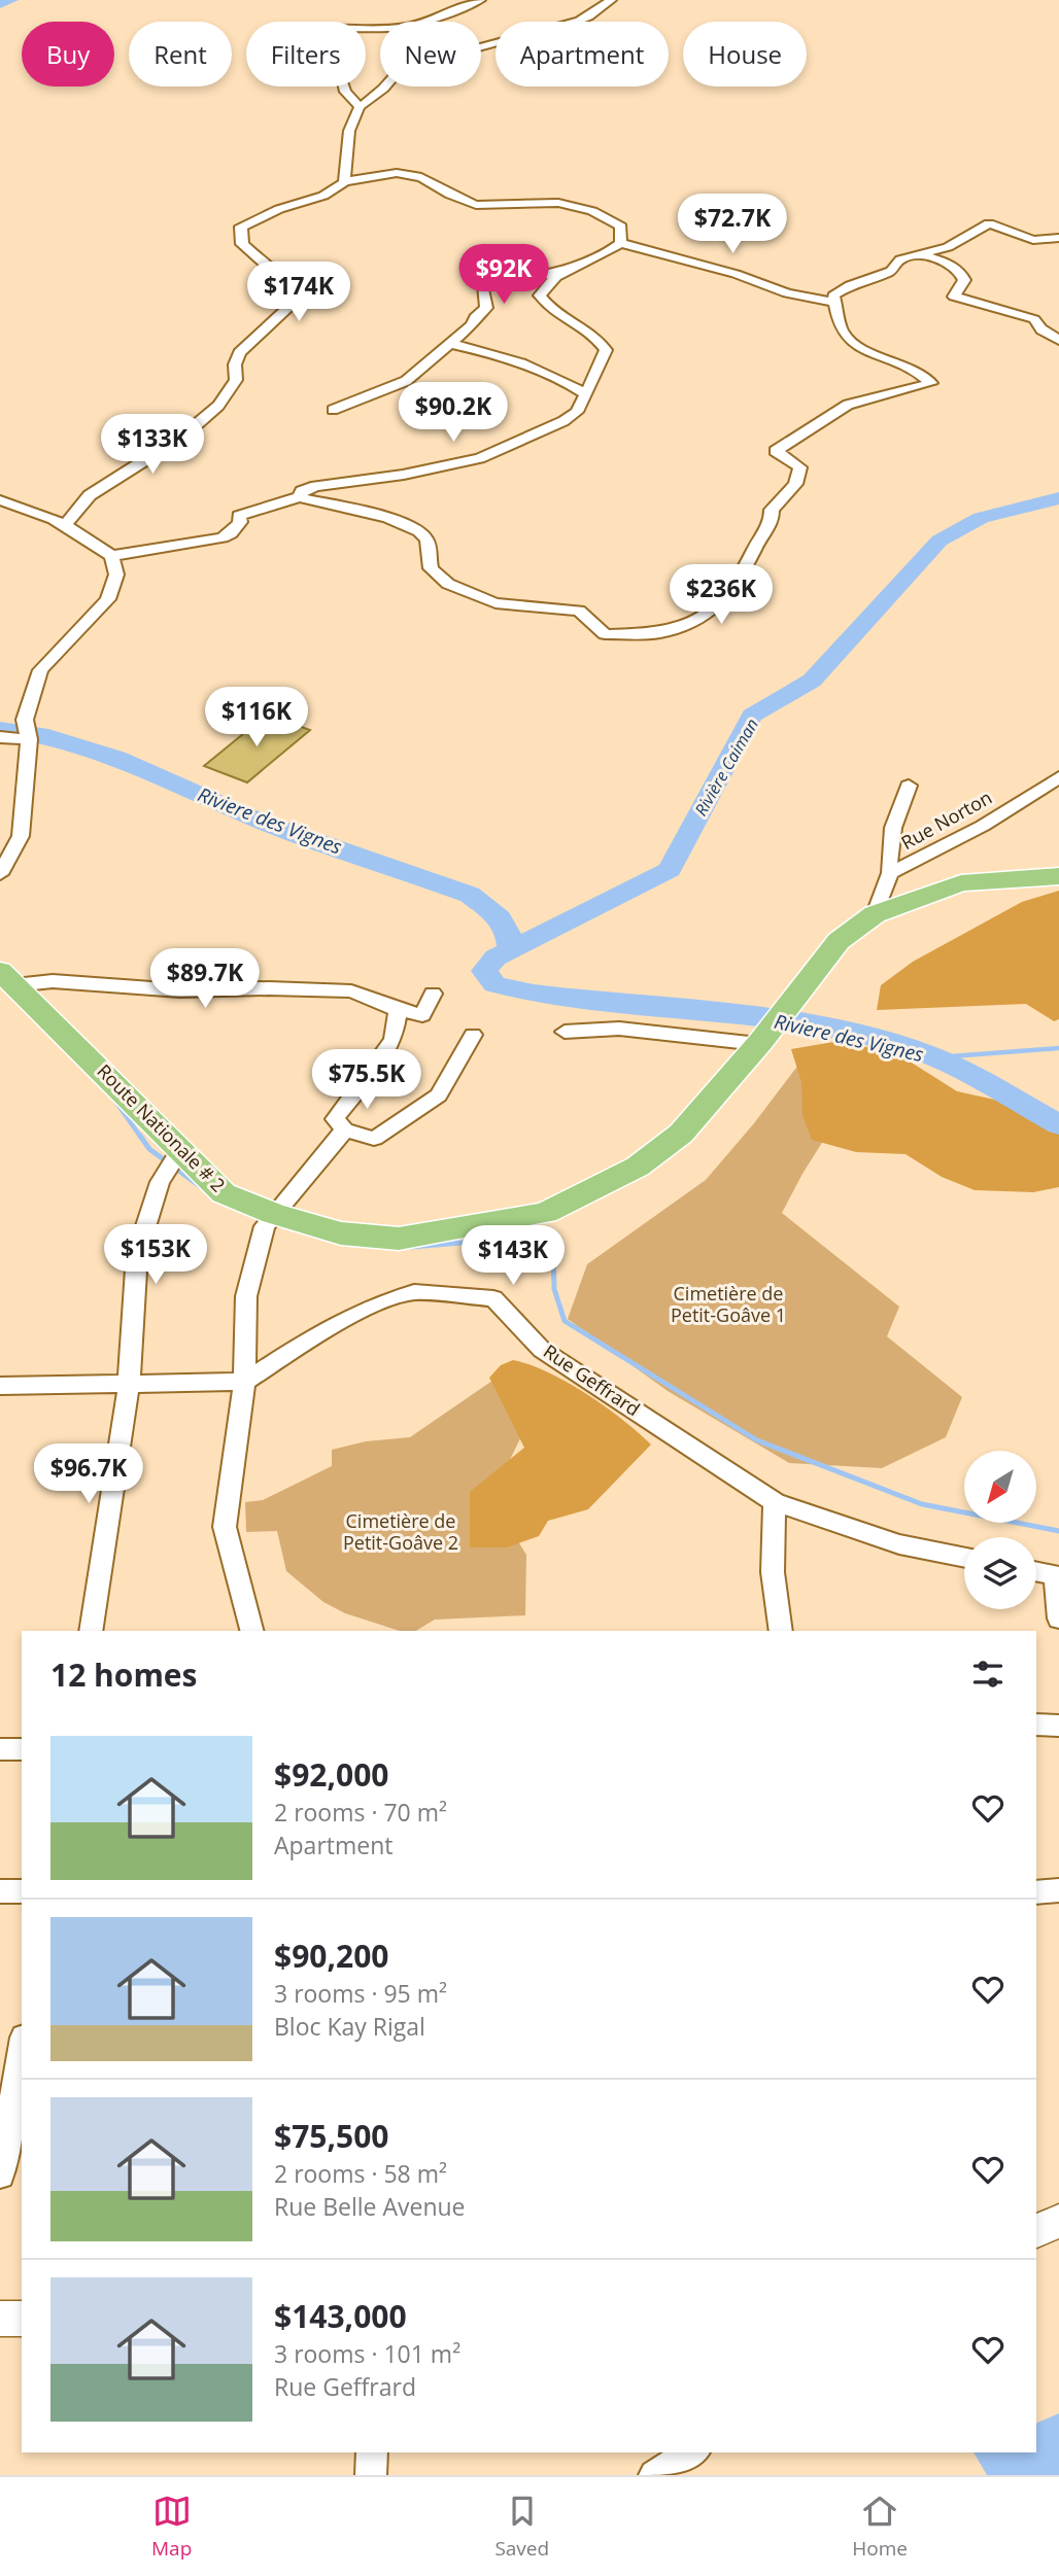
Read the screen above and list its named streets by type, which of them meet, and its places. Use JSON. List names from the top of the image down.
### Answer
{
  "streets": {
    "main road": ["Route Nationale # 2"],
    "street": ["Rue Norton", "Rue Geffrard"]
  },
  "crossings": [
    ["Rue Norton", "Route Nationale # 2"]
  ],
  "water": ["Rivière Caiman", "Riviere des Vignes"],
  "parks": ["Cimetière de Petit-Goâve 1", "Cimetière de Petit-Goâve 2"],
  "north": "bottom left",
  "page": {
    "chip": [
      "Buy",
      "Rent",
      "Filters",
      "New",
      "Apartment",
      "House"
    ],
    "price": [
      "$72.7K",
      "$92K",
      "$174K",
      "$90.2K",
      "$133K",
      "$236K",
      "$116K",
      "$89.7K",
      "$75.5K",
      "$153K",
      "$143K",
      "$96.7K"
    ],
    "heading": "12 homes",
    "list": [
      {
        "name": "$92,000",
        "note": "2 rooms · 70 m² · Apartment"
      },
      {
        "name": "$90,200",
        "note": "3 rooms · 95 m² · Bloc Kay Rigal"
      },
      {
        "name": "$75,500",
        "note": "2 rooms · 58 m² · Rue Belle Avenue"
      },
      {
        "name": "$143,000",
        "note": "3 rooms · 101 m² · Rue Geffrard"
      }
    ],
    "tabs": ["Map", "Saved", "Home"]
  }
}
